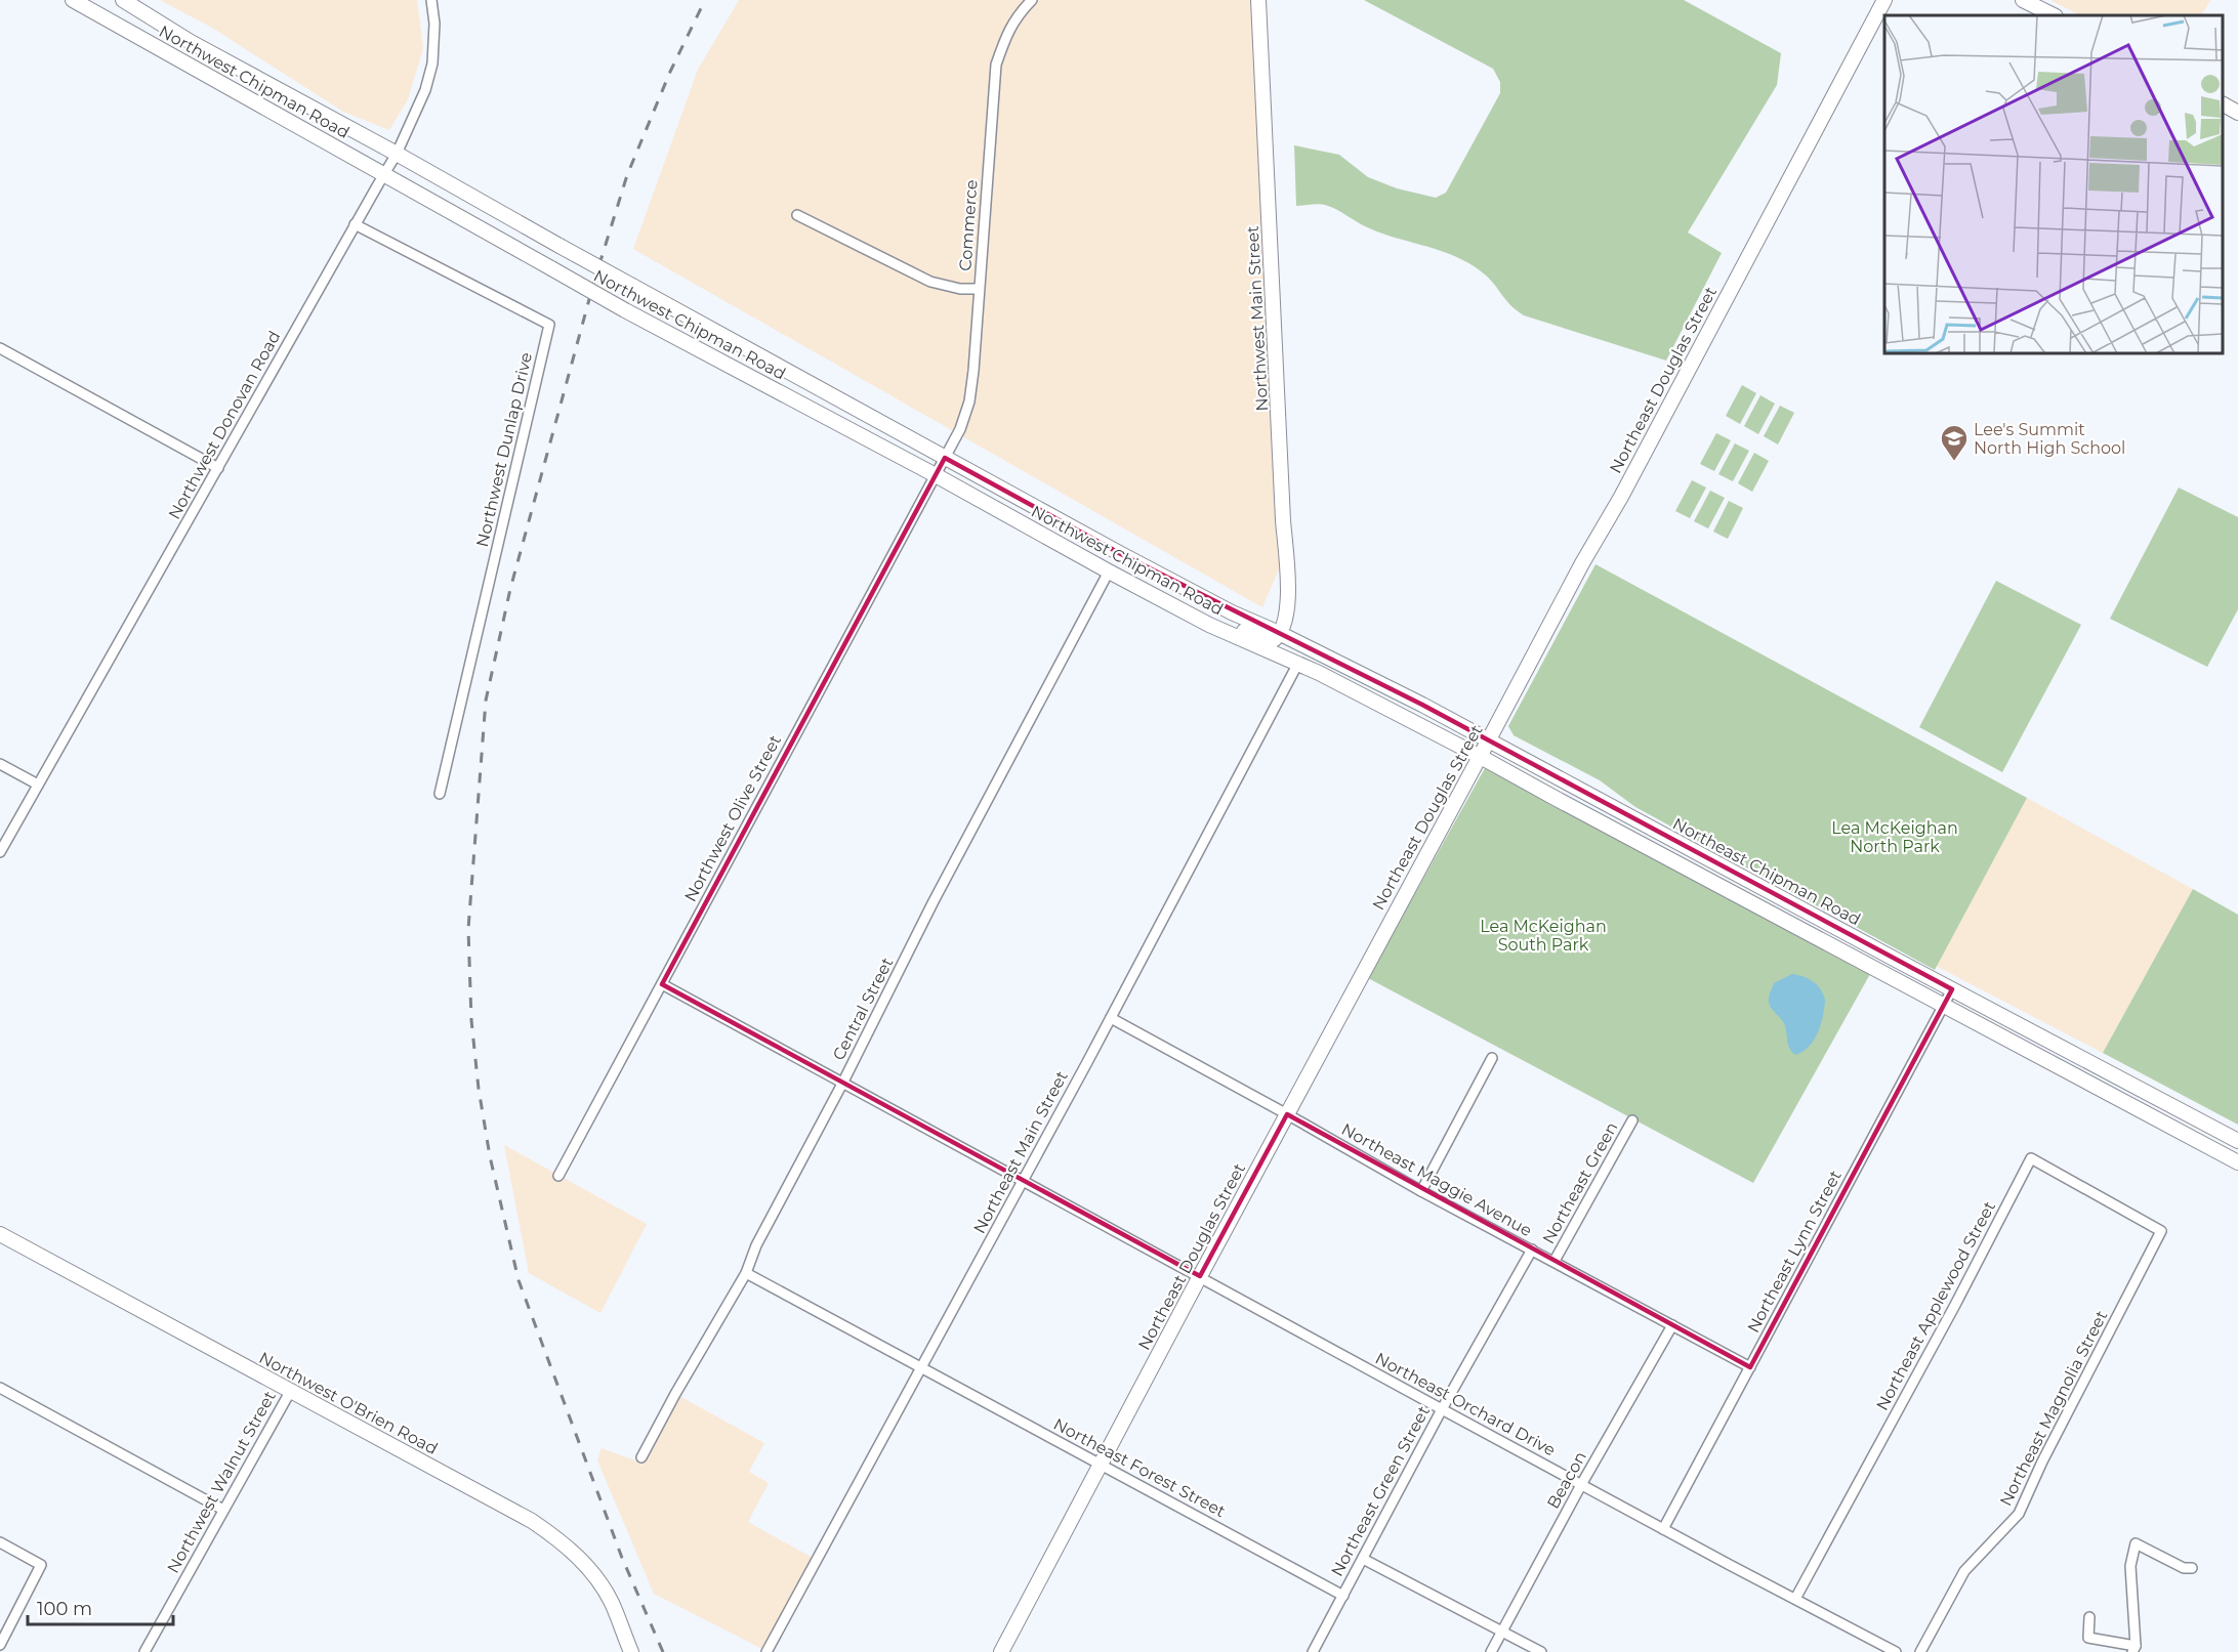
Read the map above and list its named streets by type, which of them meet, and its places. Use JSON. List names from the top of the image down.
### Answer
{
  "streets": {
    "main road": [
      "Northwest Chipman Road",
      "Northwest Main Street",
      "Northeast Douglas Street",
      "Northeast Chipman Road",
      "Northwest O'Brien Road"
    ],
    "street": [
      "Commerce",
      "Northwest Donovan Road",
      "Northwest Dunlap Drive",
      "Northwest Olive Street",
      "Central Street",
      "Northeast Main Street",
      "Northeast Maggie Avenue",
      "Northeast Green",
      "Northeast Lynn Street",
      "Northeast Applewood Street",
      "Northeast Orchard Drive",
      "Northeast Magnolia Street",
      "Northeast Forest Street",
      "Beacon",
      "Northwest Walnut Street",
      "Northeast Green Street"
    ]
  },
  "crossings": [
    ["Northwest Chipman Road", "Commerce"],
    ["Northwest Chipman Road", "Northwest Main Street"],
    ["Northwest Chipman Road", "Northwest Donovan Road"],
    ["Northwest Chipman Road", "Northwest Olive Street"],
    ["Northwest Chipman Road", "Northeast Chipman Road"],
    ["Northwest Chipman Road", "Central Street"],
    ["Northwest Chipman Road", "Northeast Main Street"],
    ["Commerce", "Northwest Olive Street"],
    ["Northwest Main Street", "Northeast Chipman Road"],
    ["Northeast Douglas Street", "Northeast Chipman Road"],
    ["Northeast Douglas Street", "Northeast Maggie Avenue"],
    ["Northeast Douglas Street", "Northeast Orchard Drive"],
    ["Northeast Douglas Street", "Northeast Forest Street"],
    ["Northwest Donovan Road", "Northwest Dunlap Drive"],
    ["Northwest Olive Street", "Northeast Orchard Drive"],
    ["Northeast Chipman Road", "Northeast Main Street"],
    ["Northeast Chipman Road", "Northeast Lynn Street"],
    ["Central Street", "Northeast Orchard Drive"],
    ["Central Street", "Northeast Forest Street"],
    ["Northeast Main Street", "Northeast Maggie Avenue"],
    ["Northeast Main Street", "Northeast Orchard Drive"],
    ["Northeast Main Street", "Northeast Forest Street"],
    ["Northeast Maggie Avenue", "Northeast Green"],
    ["Northeast Maggie Avenue", "Northeast Lynn Street"],
    ["Northeast Maggie Avenue", "Beacon"],
    ["Northeast Maggie Avenue", "Northeast Green Street"],
    ["Northeast Lynn Street", "Northeast Orchard Drive"],
    ["Northeast Applewood Street", "Northeast Orchard Drive"],
    ["Northeast Applewood Street", "Northeast Magnolia Street"],
    ["Northwest O'Brien Road", "Northwest Walnut Street"],
    ["Northeast Orchard Drive", "Beacon"],
    ["Northeast Orchard Drive", "Northeast Green Street"],
    ["Northeast Forest Street", "Northeast Green Street"]
  ],
  "parks": ["Lea McKeighan North Park", "Lea McKeighan South Park"],
  "places": {
    "school or university": ["Lee's Summit North High School"]
  },
  "scale_bar": "100 m"
}
